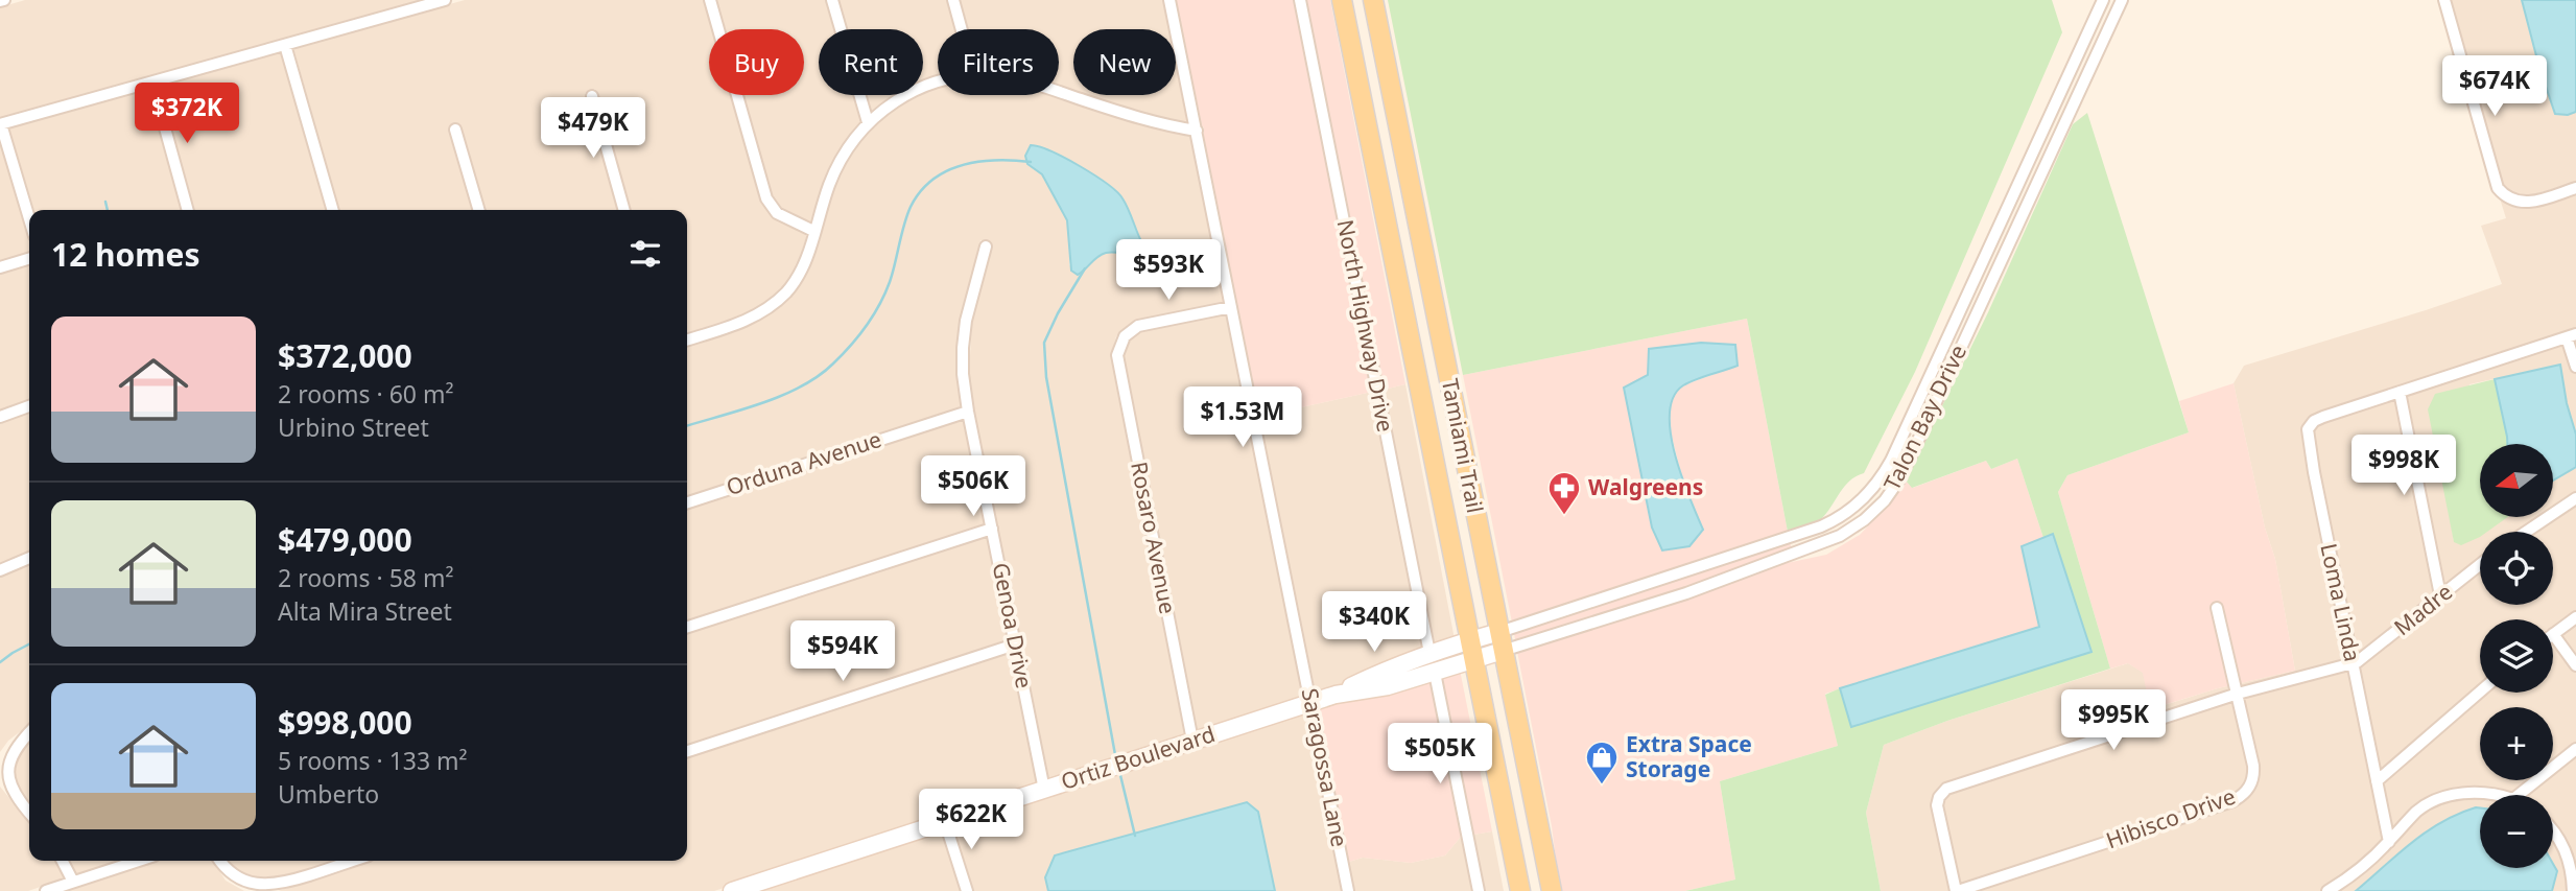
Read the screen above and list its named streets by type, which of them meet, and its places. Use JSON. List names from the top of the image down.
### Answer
{
  "streets": {
    "main road": ["Tamiami Trail"],
    "street": [
      "North Highway Drive",
      "Talon Bay Drive",
      "Orduna Avenue",
      "Rosaro Avenue",
      "Loma Linda",
      "Madre",
      "Genoa Drive",
      "Ortiz Boulevard",
      "Saragossa Lane",
      "Hibisco Drive"
    ]
  },
  "crossings": [
    ["North Highway Drive", "Ortiz Boulevard"],
    ["Talon Bay Drive", "Tamiami Trail"],
    ["Tamiami Trail", "Ortiz Boulevard"],
    ["Orduna Avenue", "Genoa Drive"],
    ["Rosaro Avenue", "Ortiz Boulevard"],
    ["Rosaro Avenue", "Saragossa Lane"],
    ["Loma Linda", "Madre"],
    ["Madre", "Hibisco Drive"],
    ["Genoa Drive", "Ortiz Boulevard"],
    ["Ortiz Boulevard", "Saragossa Lane"]
  ],
  "places": {
    "pharmacy": ["Walgreens"],
    "shop": ["Extra Space Storage"]
  },
  "north": "left",
  "page": {
    "chip": [
      "Buy",
      "Rent",
      "Filters",
      "New"
    ],
    "price": [
      "$674K",
      "$372K",
      "$479K",
      "$593K",
      "$1.53M",
      "$998K",
      "$506K",
      "$340K",
      "$594K",
      "$995K",
      "$505K",
      "$622K"
    ],
    "heading": "12 homes",
    "list": [
      {
        "name": "$372,000",
        "note": "2 rooms · 60 m² · Urbino Street"
      },
      {
        "name": "$479,000",
        "note": "2 rooms · 58 m² · Alta Mira Street"
      },
      {
        "name": "$998,000",
        "note": "5 rooms · 133 m² · Umberto"
      }
    ],
    "map_buttons": ["+", "−"]
  }
}
